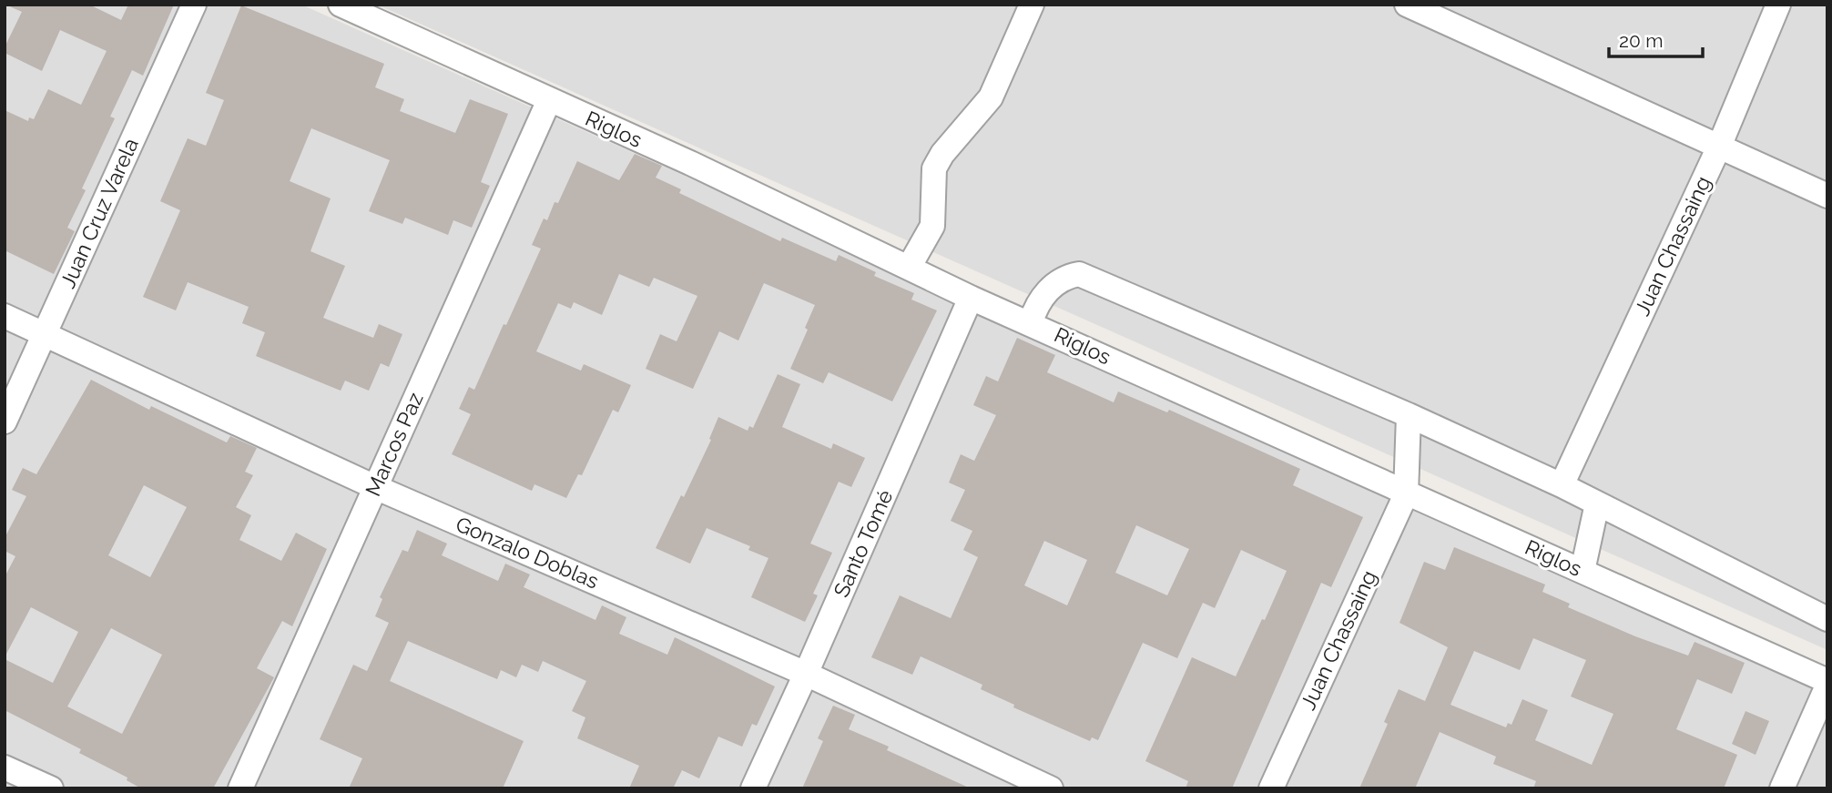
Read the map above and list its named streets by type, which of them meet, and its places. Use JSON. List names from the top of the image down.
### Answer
{
  "streets": {
    "street": [
      "Riglos",
      "Juan Cruz Varela",
      "Juan Chassaing",
      "Marcos Paz",
      "Santo Tomé",
      "Gonzalo Doblas"
    ]
  },
  "crossings": [
    ["Riglos", "Juan Chassaing"],
    ["Riglos", "Marcos Paz"],
    ["Riglos", "Santo Tomé"],
    ["Juan Cruz Varela", "Gonzalo Doblas"],
    ["Marcos Paz", "Gonzalo Doblas"],
    ["Santo Tomé", "Gonzalo Doblas"]
  ],
  "scale_bar": "20 m"
}
